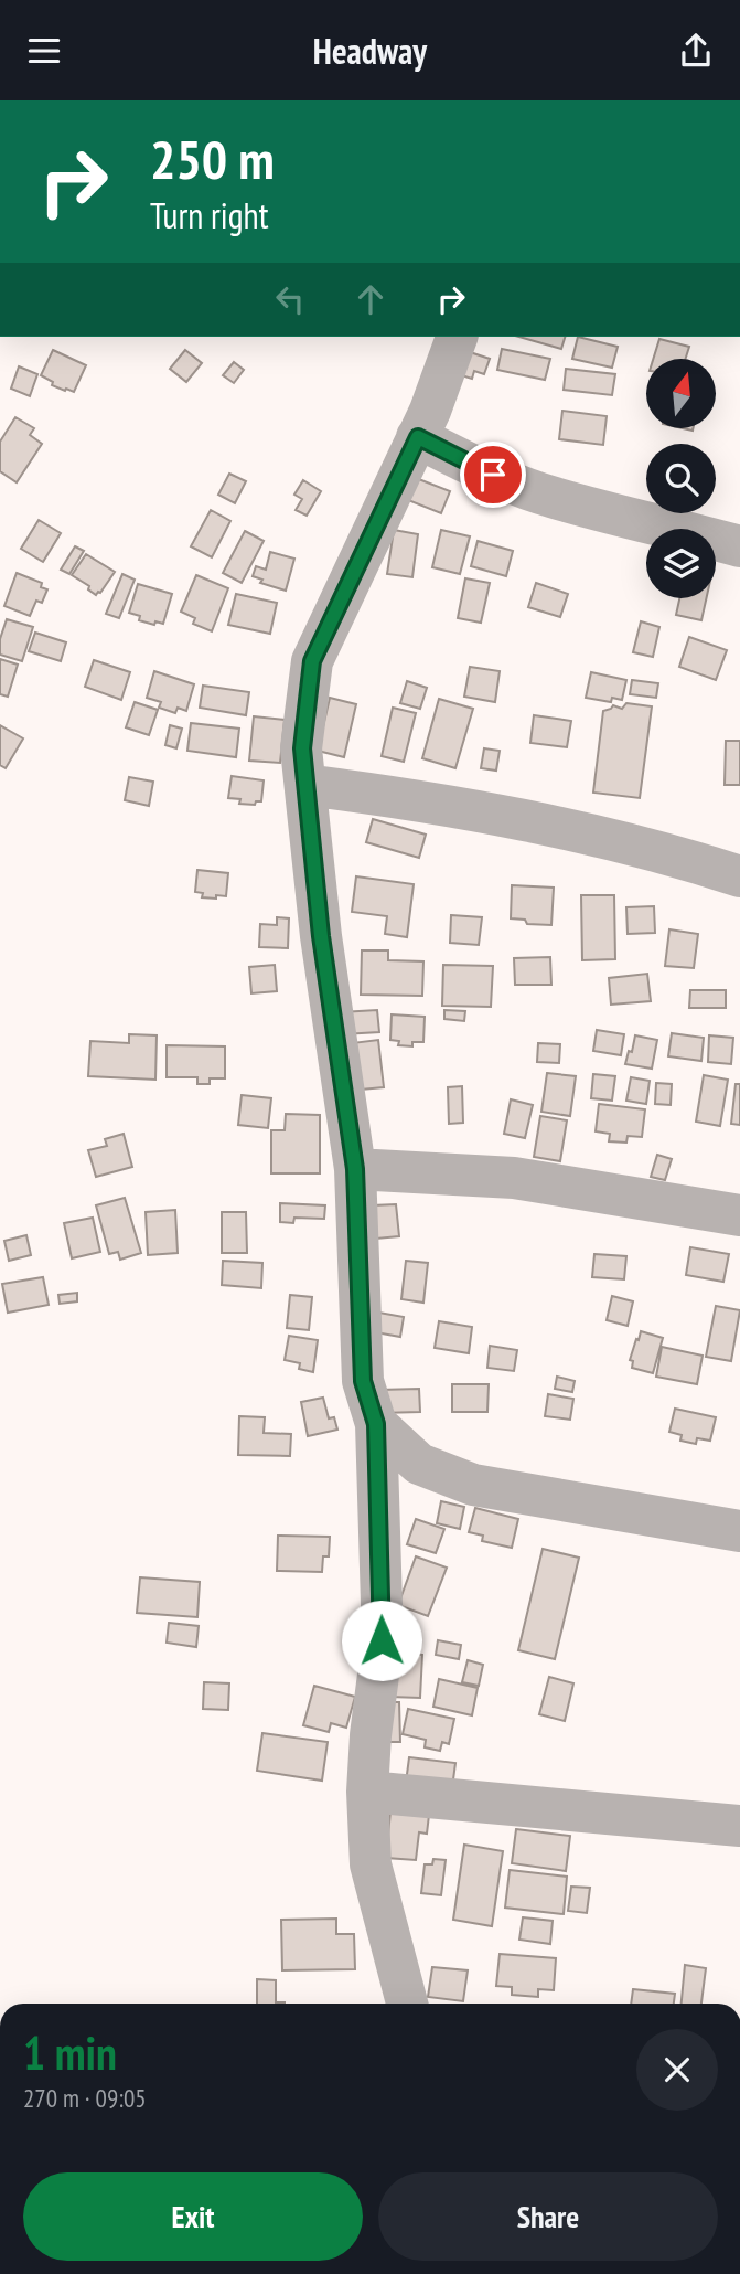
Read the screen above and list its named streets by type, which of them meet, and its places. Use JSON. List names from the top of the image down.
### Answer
{
  "north": "top",
  "page": {
    "header": "Headway",
    "turn": ["250 m", "Turn right"],
    "heading": ["1 min", "270 m · 09:05"],
    "buttons": ["Exit", "Share"]
  }
}
